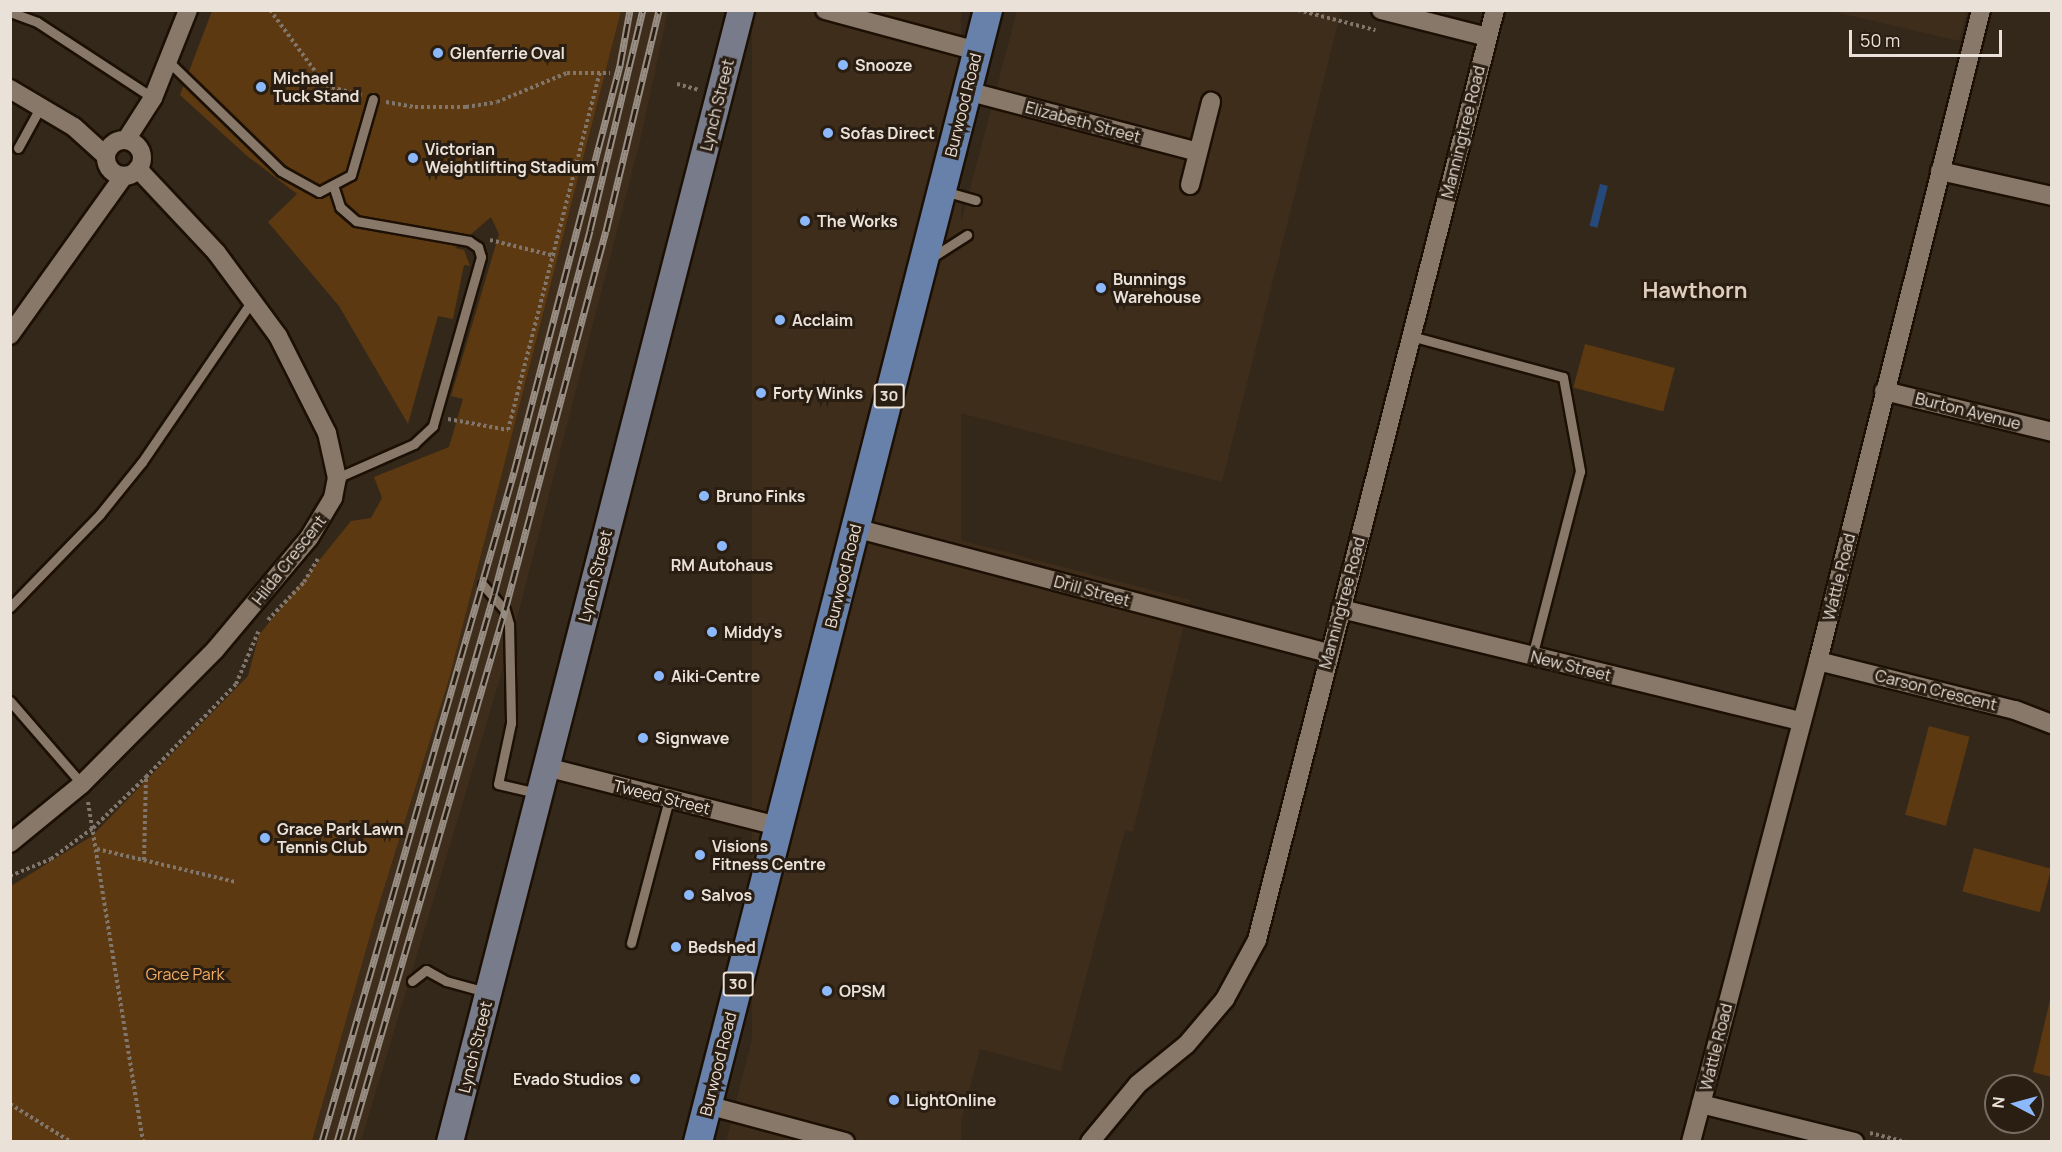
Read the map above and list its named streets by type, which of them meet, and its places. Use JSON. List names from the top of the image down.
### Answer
{
  "streets": {
    "main road": ["Burwood Road", "30"],
    "street": [
      "Lynch Street",
      "Elizabeth Street",
      "Manningtree Road",
      "Burton Avenue",
      "Hilda Crescent",
      "Wattle Road",
      "Drill Street",
      "New Street",
      "Carson Crescent",
      "Tweed Street"
    ]
  },
  "crossings": [
    ["Lynch Street", "Tweed Street"],
    ["Burwood Road", "Elizabeth Street"],
    ["Burwood Road", "Drill Street"],
    ["Burwood Road", "Tweed Street"],
    ["Manningtree Road", "Drill Street"],
    ["Manningtree Road", "New Street"],
    ["Burton Avenue", "Wattle Road"],
    ["Wattle Road", "New Street"],
    ["Wattle Road", "Carson Crescent"]
  ],
  "districts": ["Hawthorn"],
  "parks": ["Grace Park"],
  "places": [
    "Glenferrie Oval",
    "Snooze",
    "Michael Tuck Stand",
    "Sofas Direct",
    "Victorian Weightlifting Stadium",
    "The Works",
    "Bunnings Warehouse",
    "Acclaim",
    "Forty Winks",
    "Bruno Finks",
    "RM Autohaus",
    "Middy's",
    "Aiki-Centre",
    "Signwave",
    "Grace Park Lawn Tennis Club",
    "Visions Fitness Centre",
    "Salvos",
    "Bedshed",
    "OPSM",
    "Evado Studios",
    "LightOnline"
  ],
  "scale_bar": "50 m",
  "north": "left"
}
